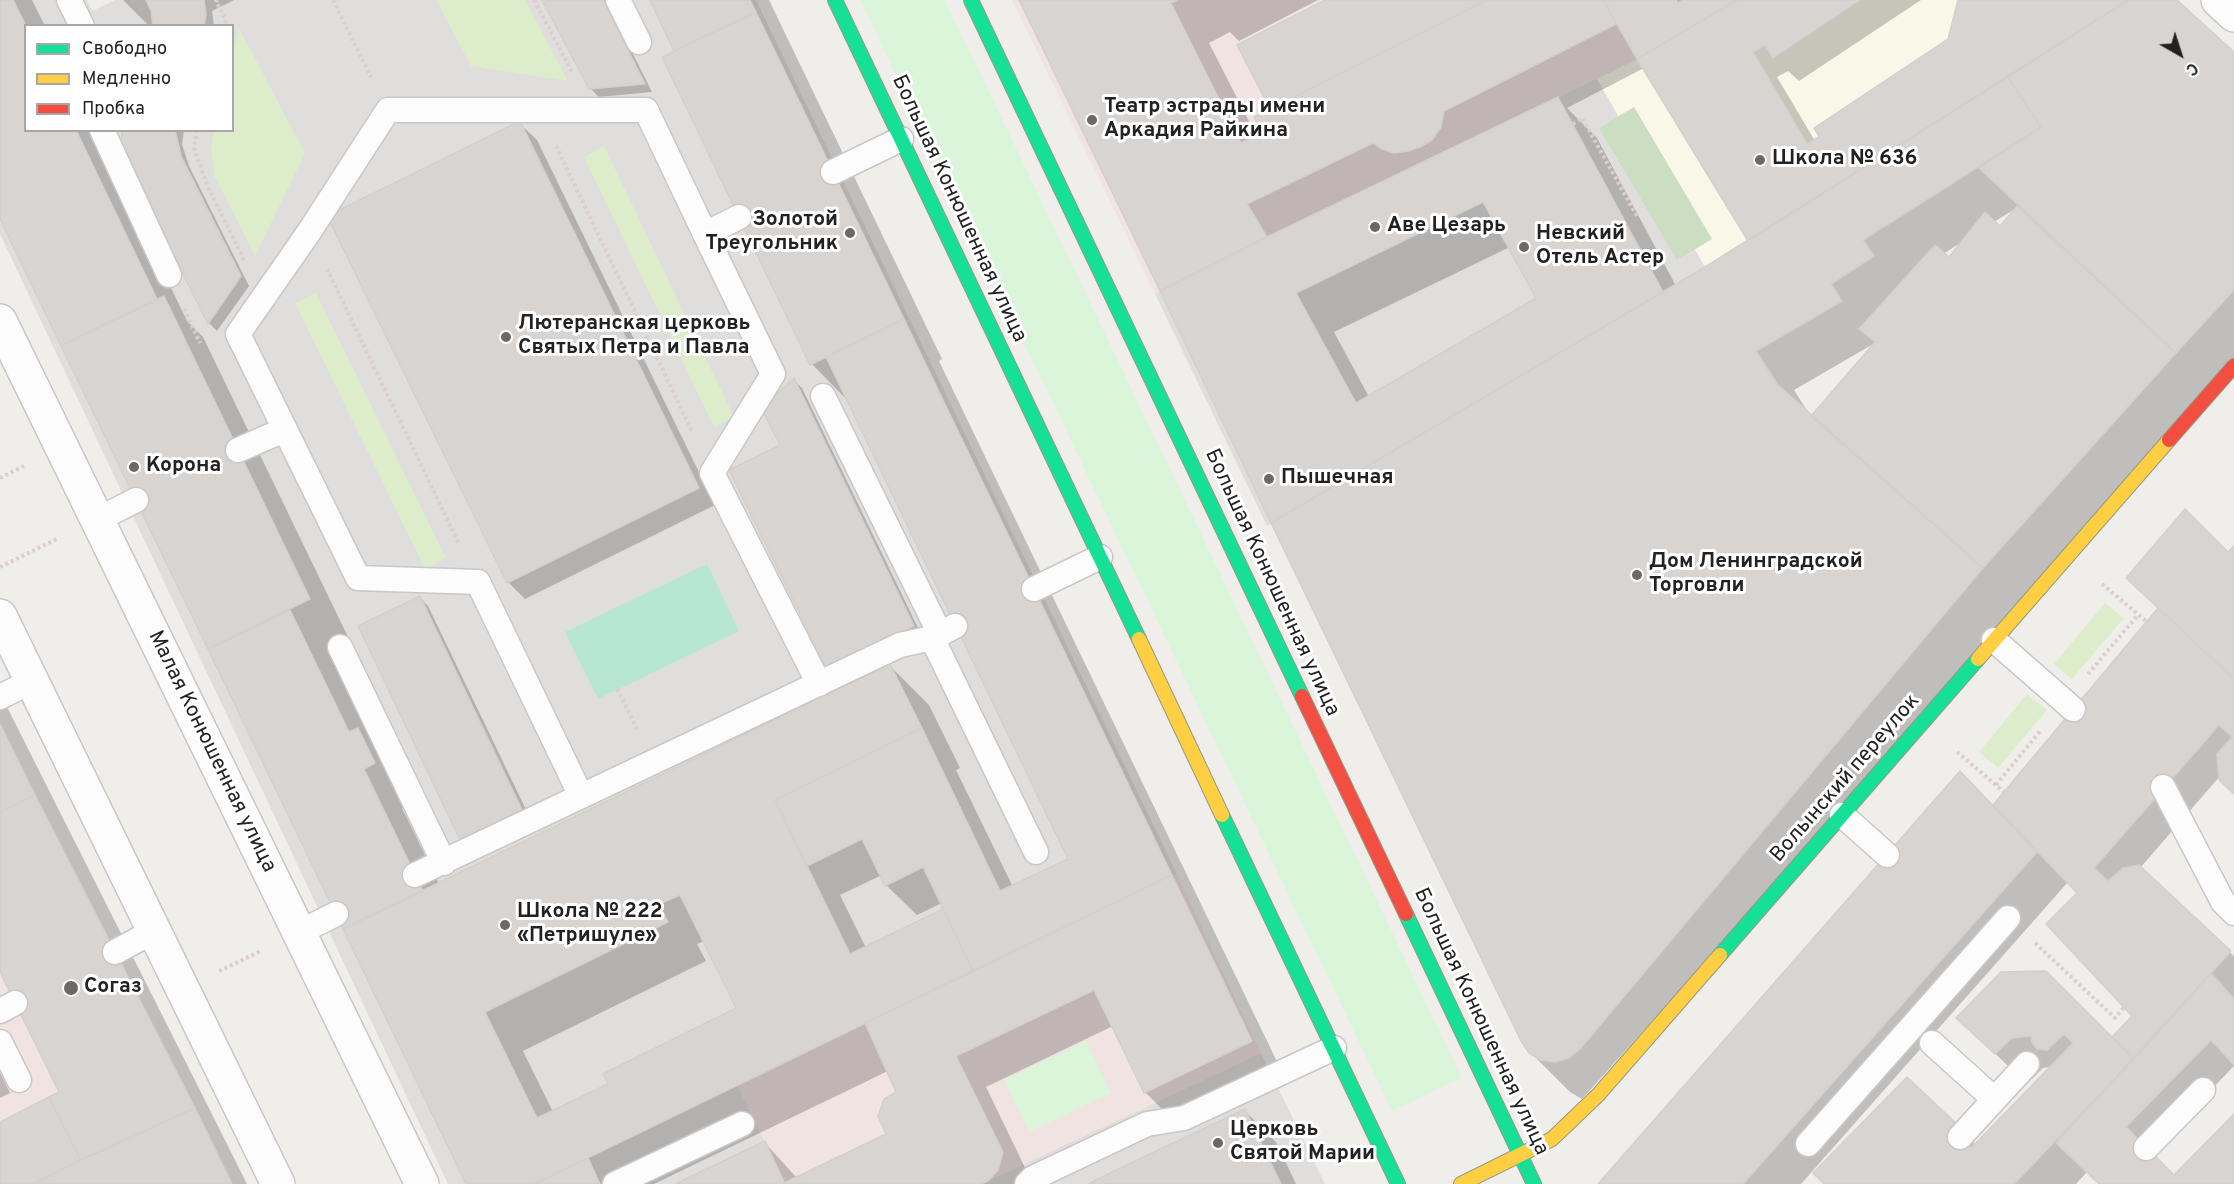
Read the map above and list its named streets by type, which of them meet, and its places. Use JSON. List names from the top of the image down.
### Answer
{
  "streets": {
    "main road": ["Большая Конюшенная улица", "Волынский переулок"],
    "street": ["Малая Конюшенная улица"]
  },
  "crossings": [
    ["Большая Конюшенная улица", "Волынский переулок"]
  ],
  "places": [
    "Театр эстрады имени Аркадия Райкина",
    "Школа № 636",
    "Аве Цезарь",
    "Золотой Треугольник",
    "Невский Отель Астер",
    "Лютеранская церковь Святых Петра и Павла",
    "Корона",
    "Пышечная",
    "Дом Ленинградской Торговли",
    "Школа № 222 «Петришуле»",
    "Согаз",
    "Церковь Святой Марии"
  ],
  "legend": ["Свободно", "Медленно", "Пробка"],
  "north": "bottom right"
}
